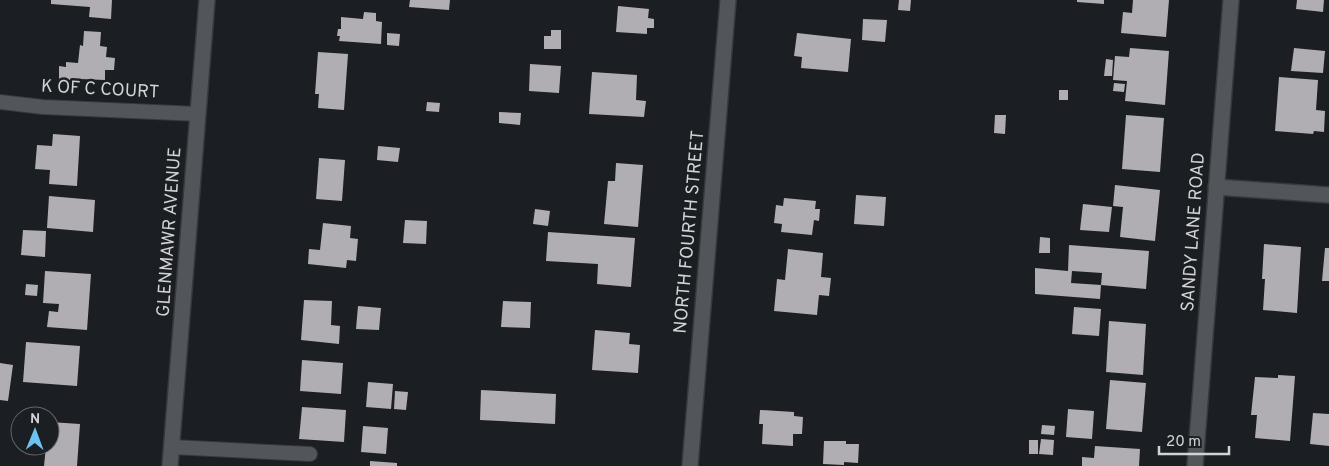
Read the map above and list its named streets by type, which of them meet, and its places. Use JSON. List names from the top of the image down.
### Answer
{
  "streets": {
    "street": ["GLENMAWR AVENUE", "NORTH FOURTH STREET", "SANDY LANE ROAD"],
    "lane": ["K OF C COURT"]
  },
  "crossings": [
    ["K OF C COURT", "GLENMAWR AVENUE"]
  ],
  "scale_bar": "20 m",
  "north": "top"
}
